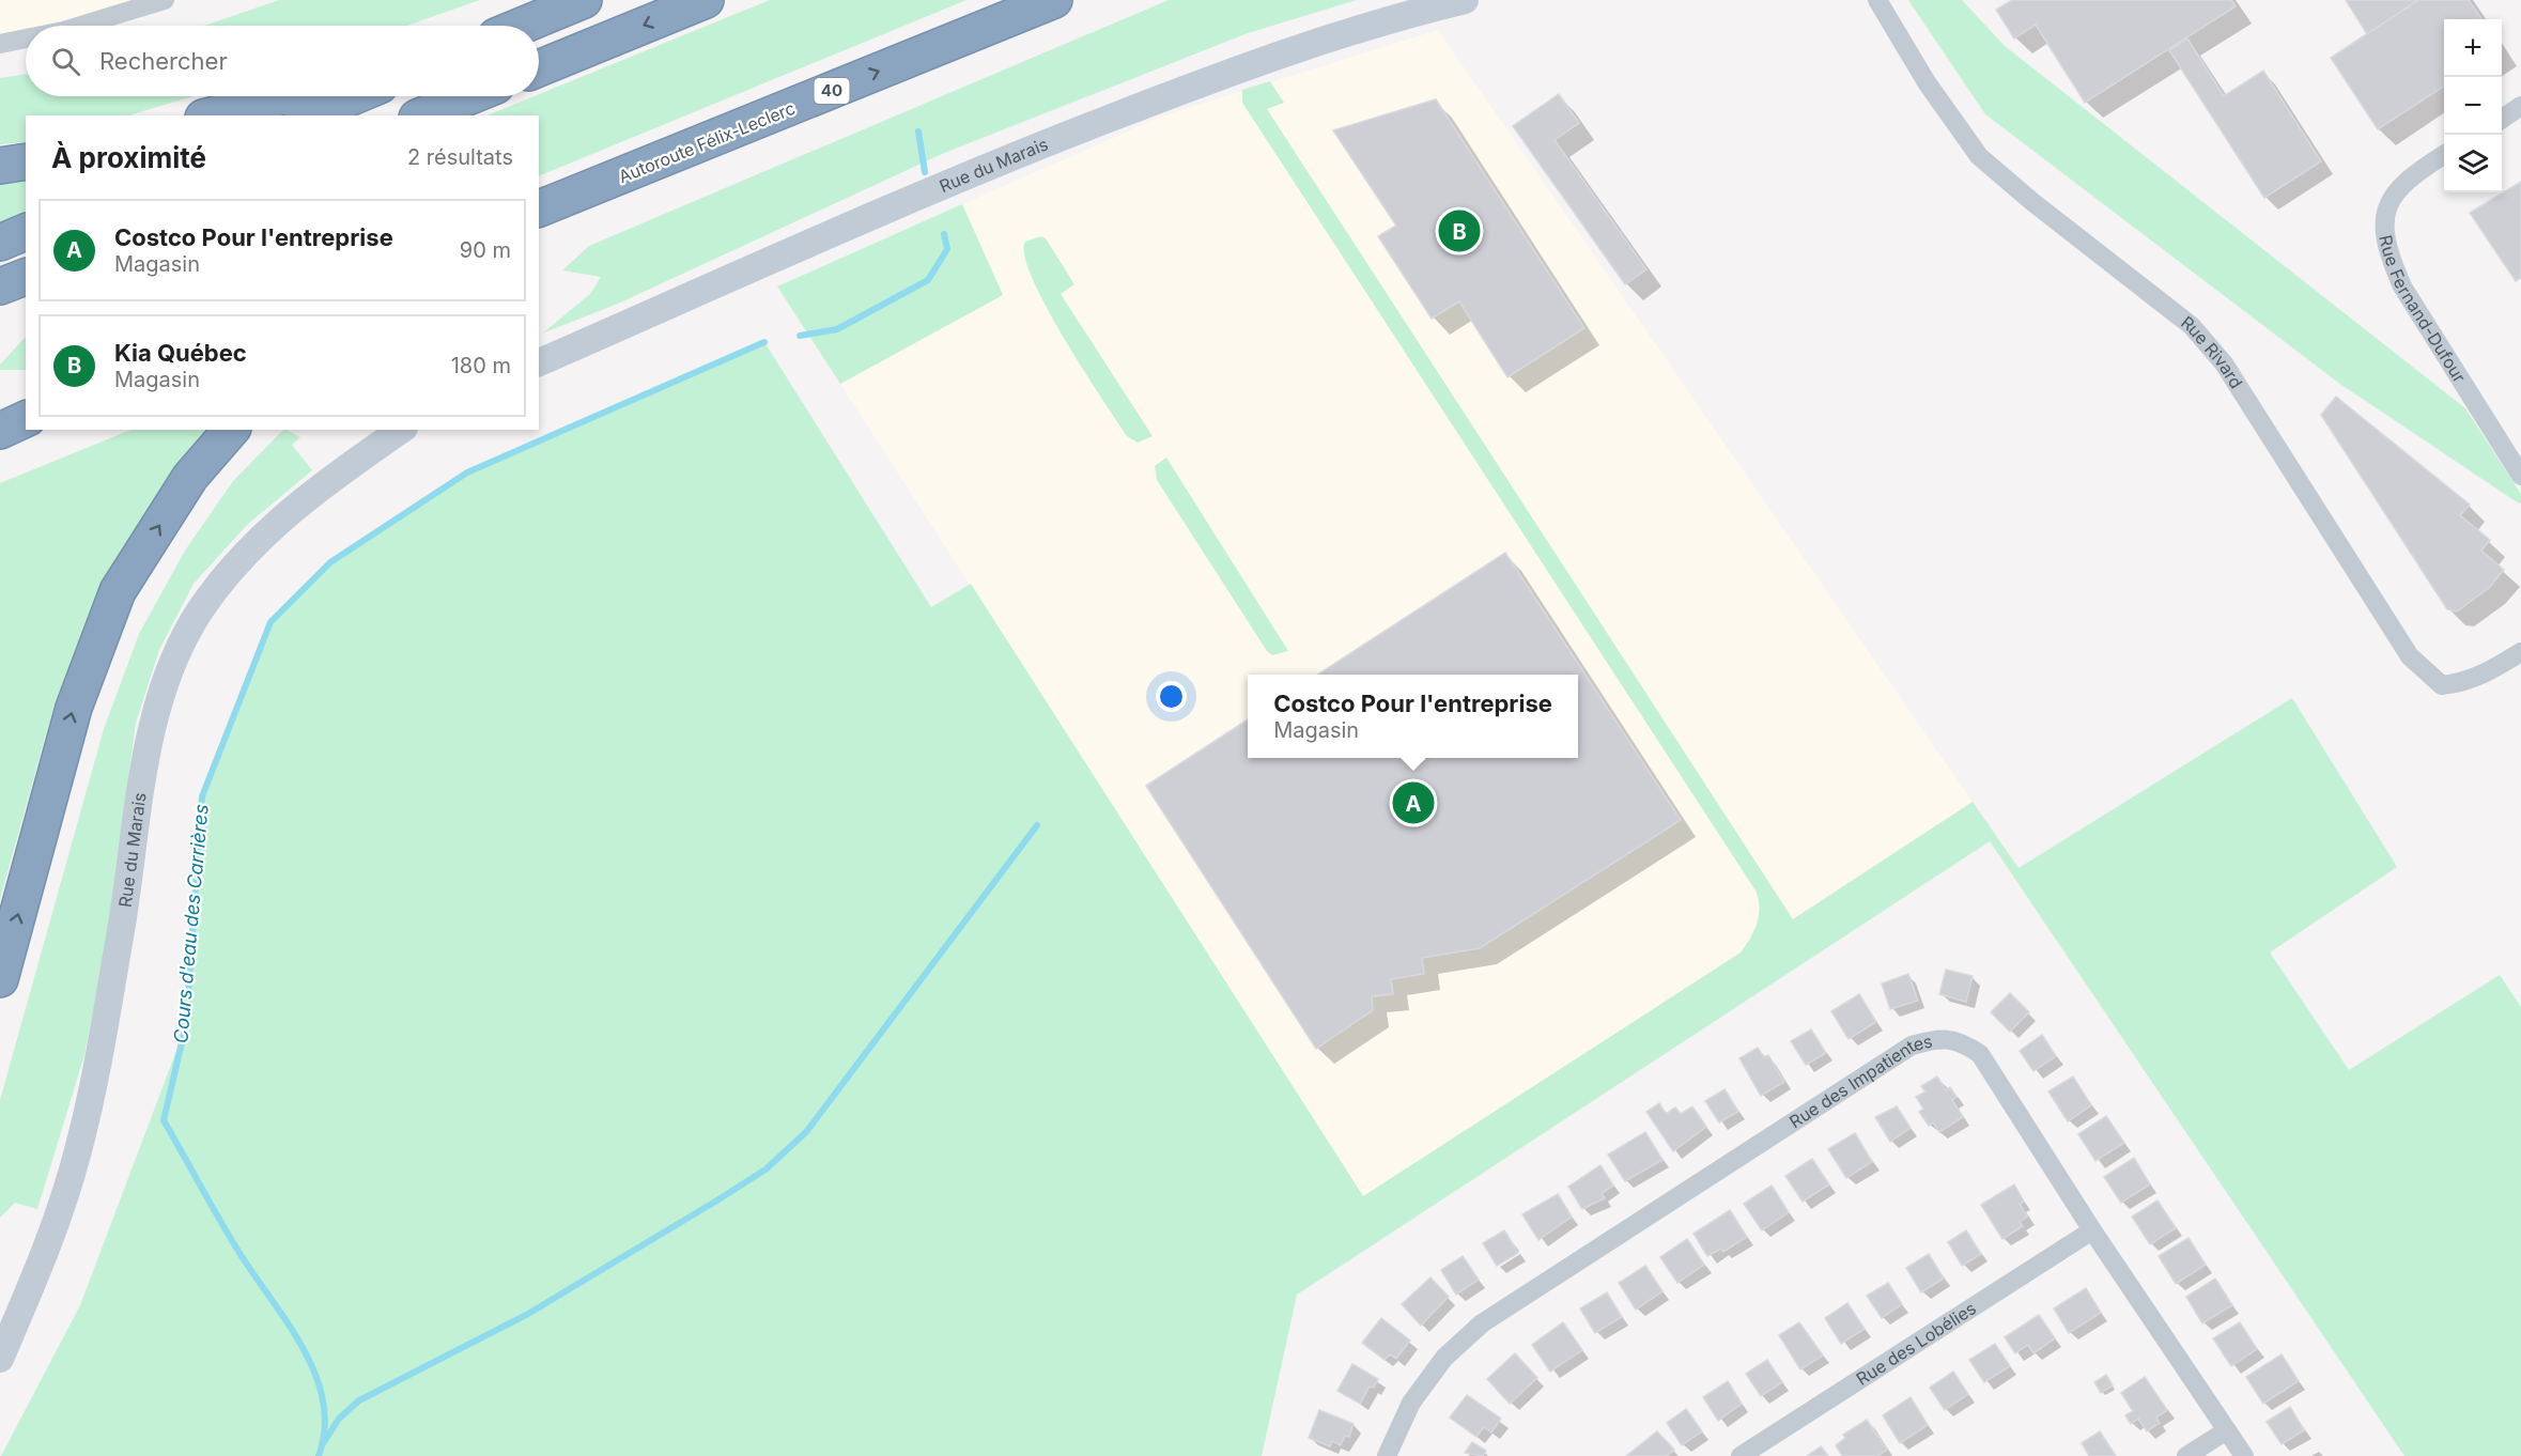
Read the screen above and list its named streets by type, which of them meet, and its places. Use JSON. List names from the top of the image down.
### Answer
{
  "streets": {
    "highway": ["40", "Autoroute Félix-Leclerc"],
    "street": [
      "Rue du Marais",
      "Rue Fernand-Dufour",
      "Rue Rivard",
      "Rue des Impatientes",
      "Rue des Lobélies"
    ]
  },
  "crossings": [
    ["Rue des Impatientes", "Rue des Lobélies"]
  ],
  "water": ["Cours d'eau des Carrières"],
  "page": {
    "map_buttons": ["+", "−"],
    "search": "Rechercher",
    "heading": ["À proximité", "2 résultats"],
    "list": [
      {
        "mark": "A",
        "name": "Costco Pour l'entreprise",
        "note": "Magasin",
        "value": "90 m"
      },
      {
        "mark": "B",
        "name": "Kia Québec",
        "note": "Magasin",
        "value": "180 m"
      }
    ],
    "pins": ["B", "A"],
    "popup": ["Costco Pour l'entreprise", "Magasin"]
  }
}
